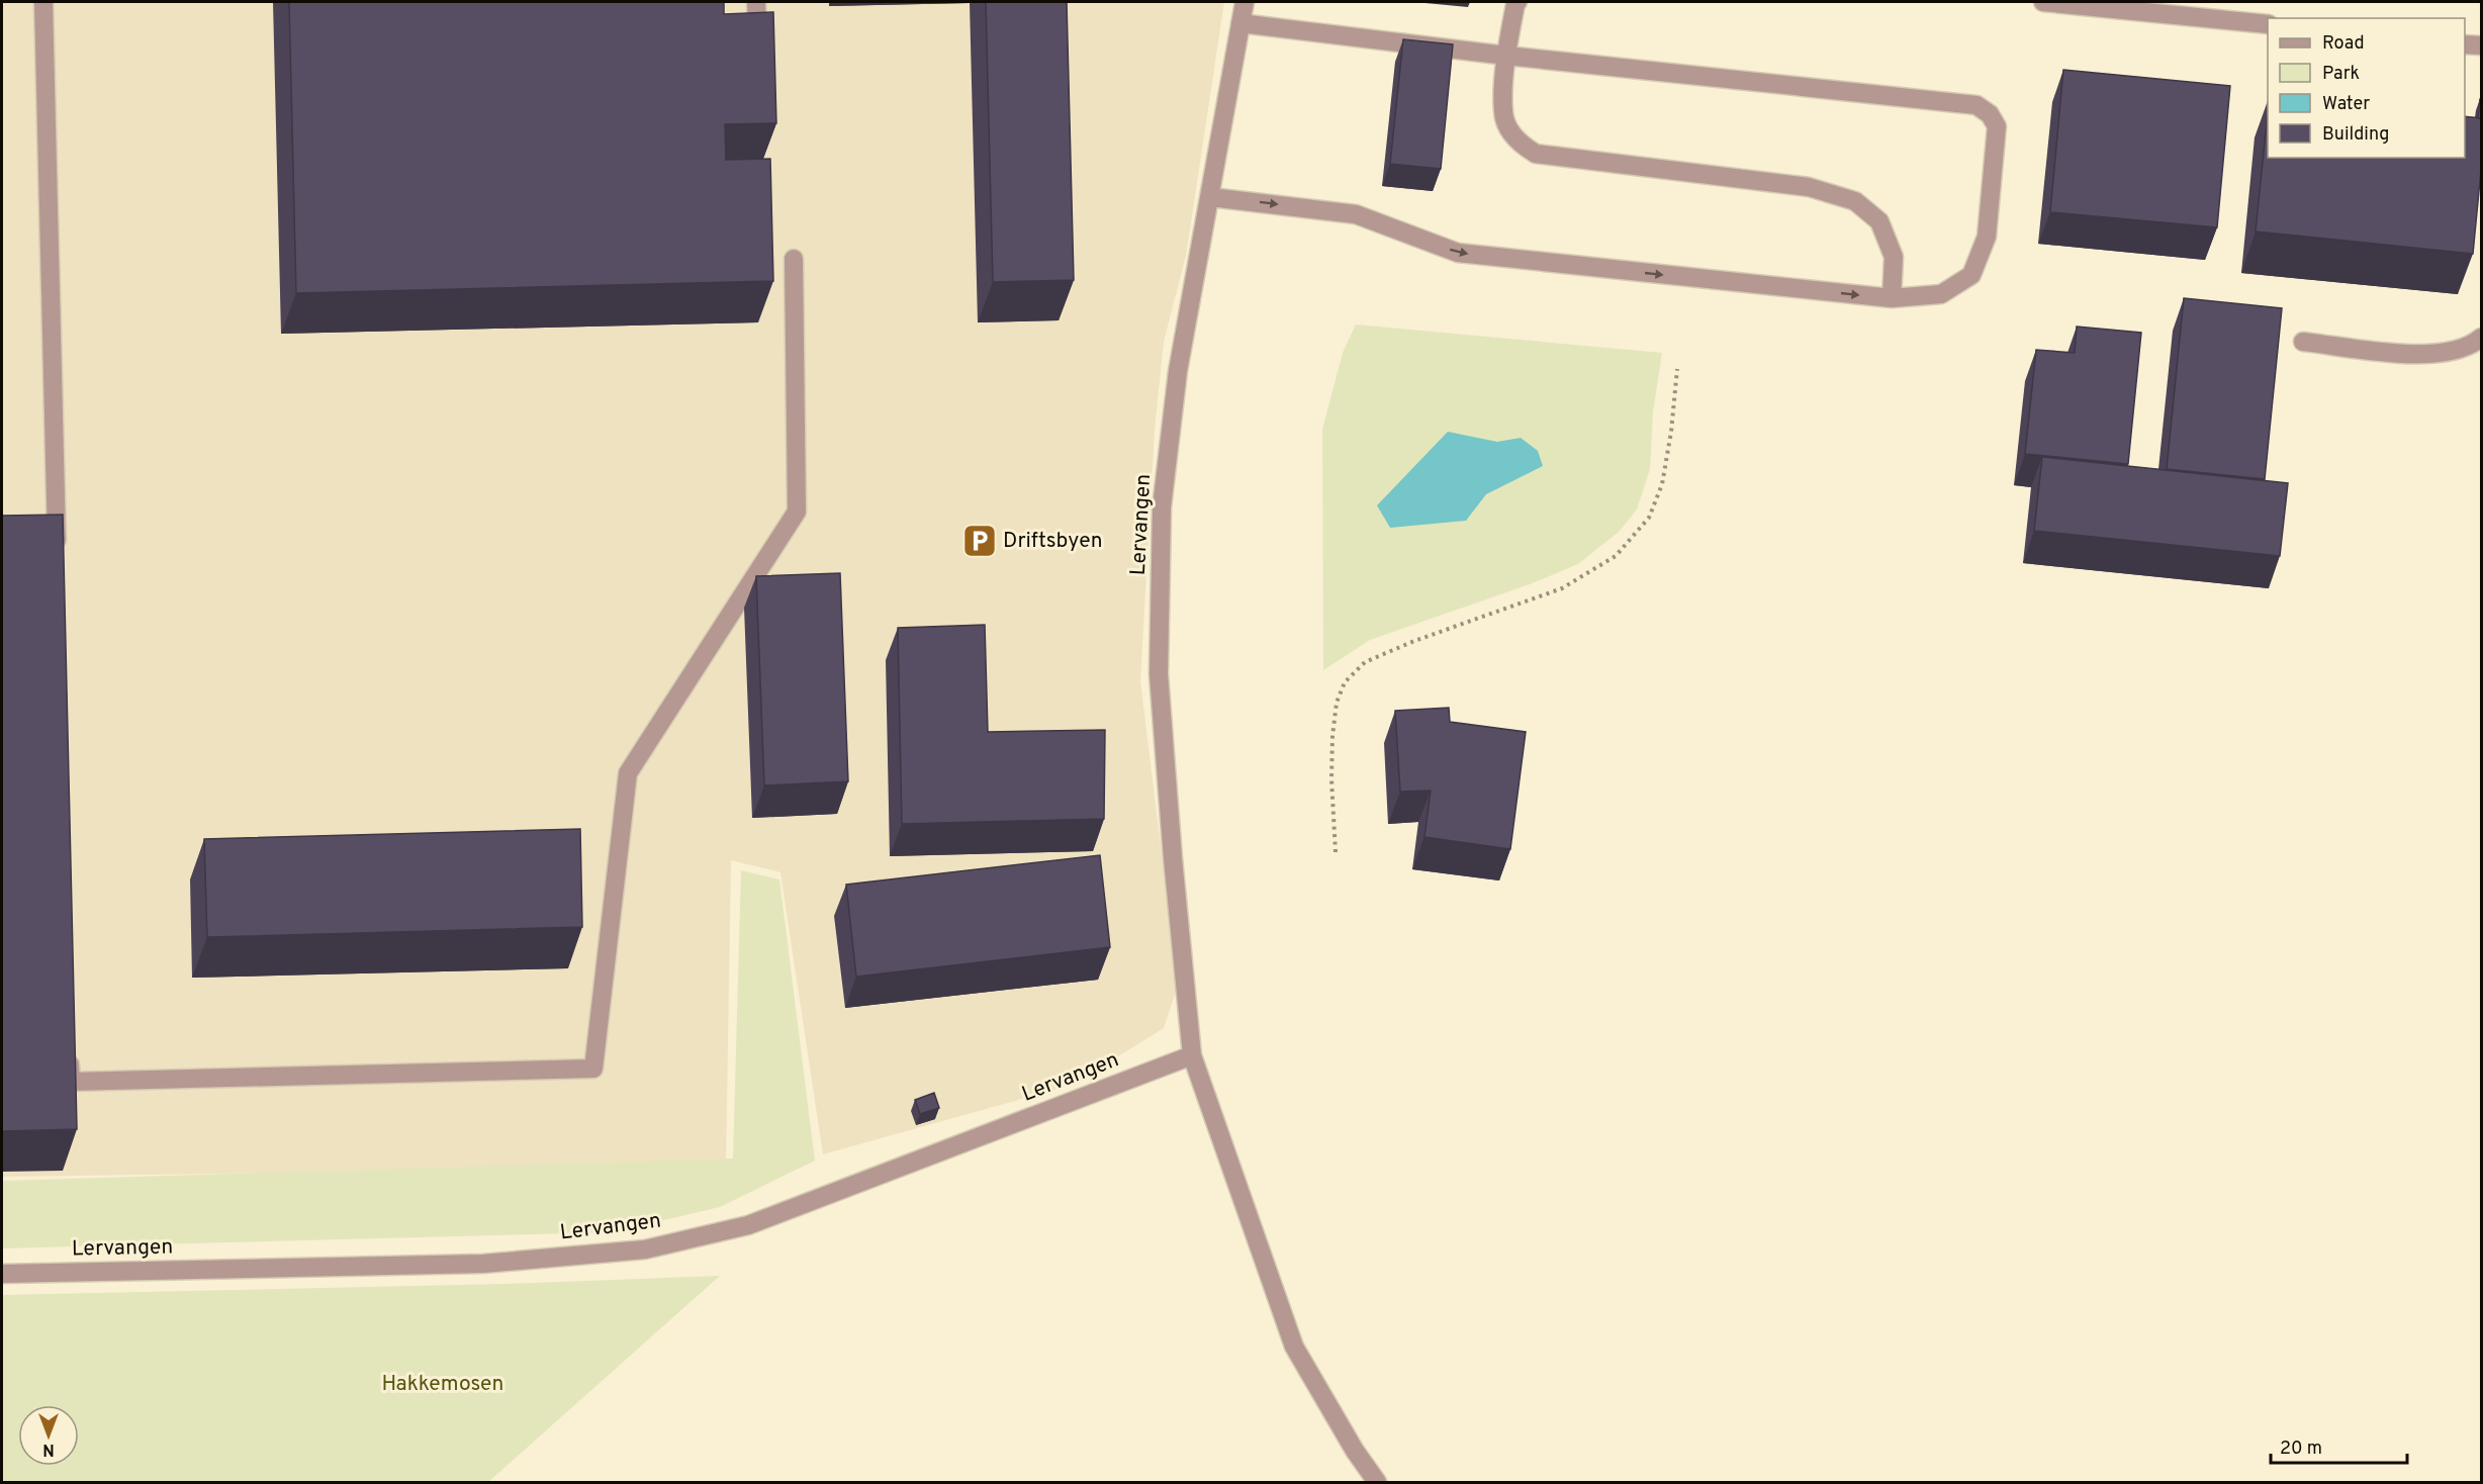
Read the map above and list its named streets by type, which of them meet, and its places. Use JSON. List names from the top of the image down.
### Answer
{
  "streets": {
    "street": ["Lervangen"]
  },
  "parks": ["Hakkemosen"],
  "places": {
    "parking": ["Driftsbyen"]
  },
  "legend": [
    "Road",
    "Park",
    "Water",
    "Building"
  ],
  "scale_bar": "20 m",
  "north": "bottom"
}
